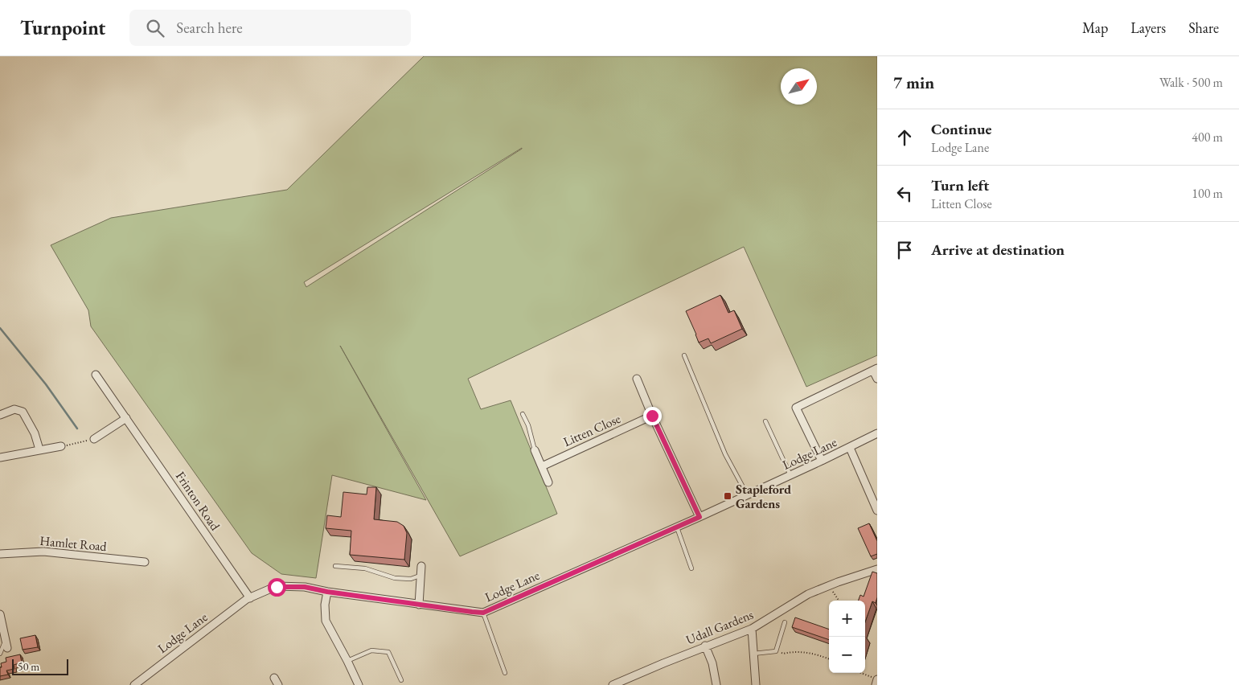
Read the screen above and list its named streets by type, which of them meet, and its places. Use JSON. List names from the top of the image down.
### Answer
{
  "streets": {
    "street": [
      "Litten Close",
      "Lodge Lane",
      "Frinton Road",
      "Hamlet Road",
      "Udall Gardens"
    ]
  },
  "crossings": [
    ["Lodge Lane", "Frinton Road"]
  ],
  "places": {
    "transit": ["Stapleford Gardens"]
  },
  "scale_bar": "50 m",
  "north": "top right",
  "page": {
    "header": "Turnpoint",
    "search": "Search here",
    "nav": ["Map", "Layers", "Share"],
    "heading": ["7 min", "Walk · 500 m"],
    "list": [
      ["Continue", "Lodge Lane", "400 m"],
      ["Turn left", "Litten Close", "100 m"],
      "Arrive at destination"
    ],
    "map_buttons": ["+", "−"],
    "scale": "50 m"
  }
}
